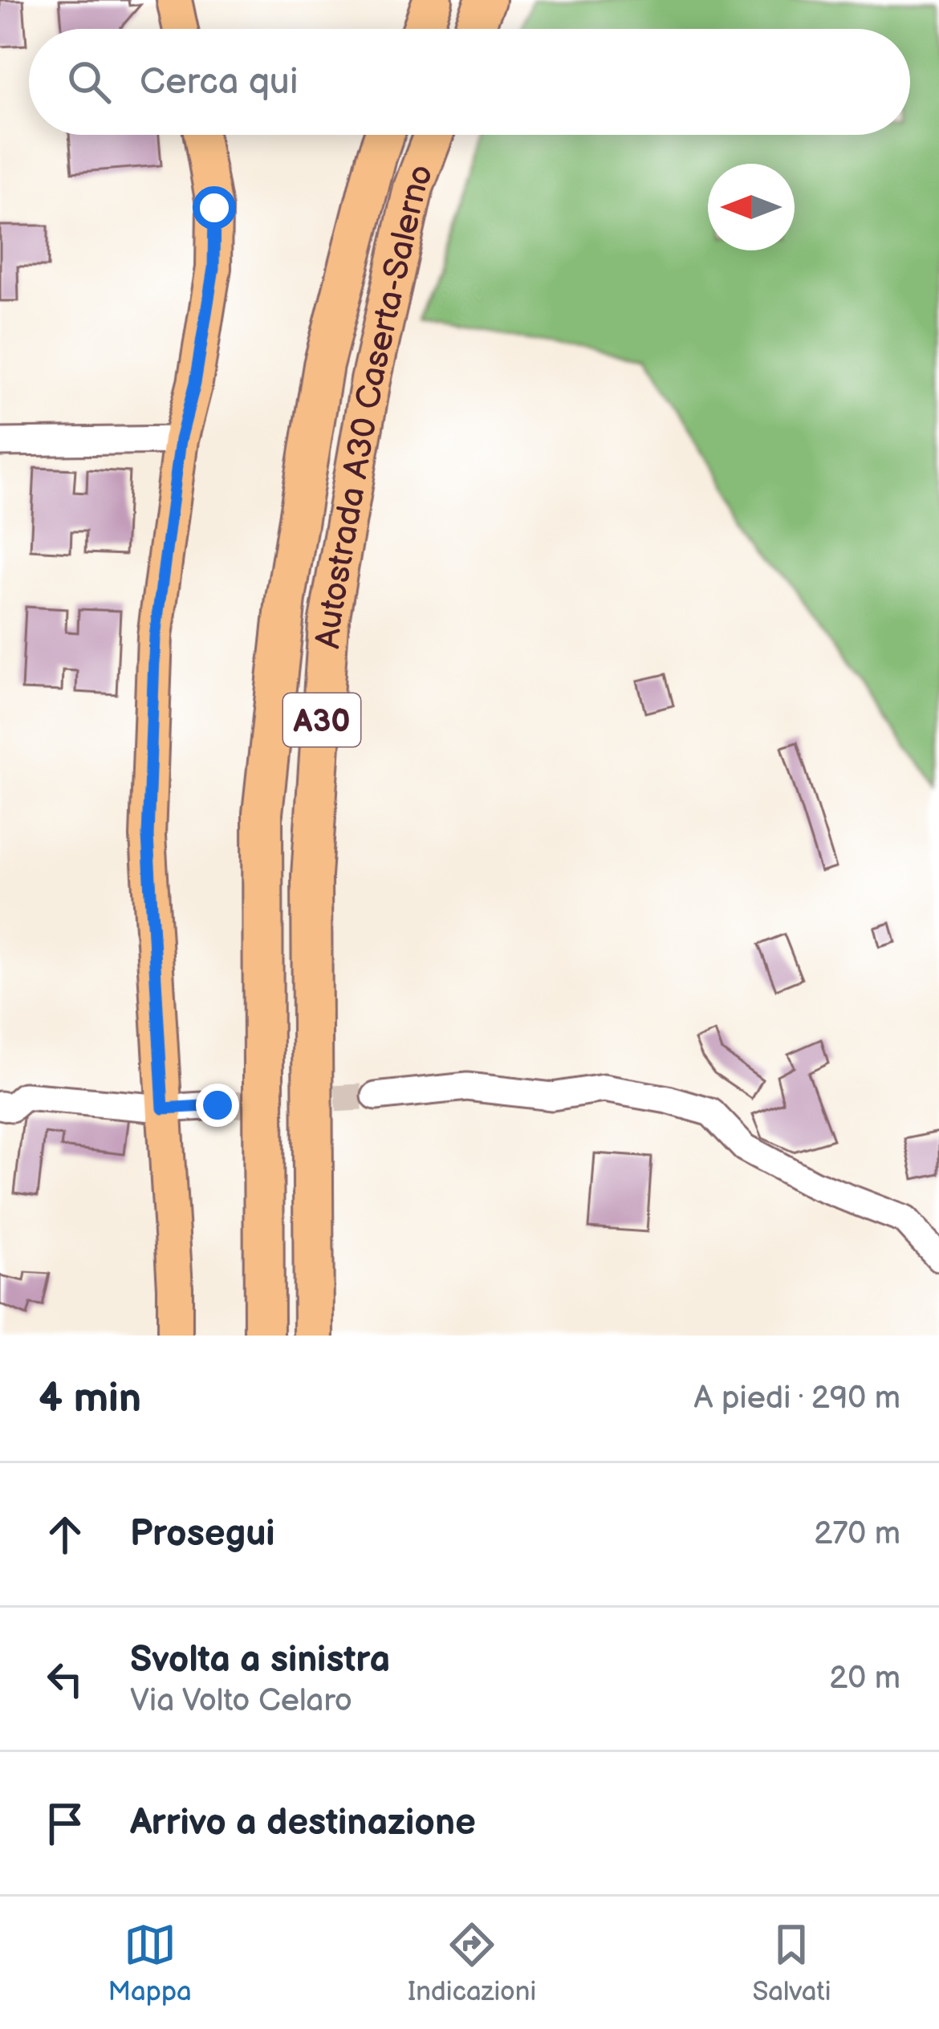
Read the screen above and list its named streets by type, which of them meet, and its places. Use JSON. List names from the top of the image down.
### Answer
{
  "streets": {
    "highway": ["Autostrada A30 Caserta-Salerno", "A30"]
  },
  "north": "left",
  "page": {
    "search": "Cerca qui",
    "heading": ["4 min", "A piedi · 290 m"],
    "list": [
      ["Prosegui", "270 m"],
      ["Svolta a sinistra", "Via Volto Celaro", "20 m"],
      "Arrivo a destinazione"
    ],
    "nav": ["Mappa", "Indicazioni", "Salvati"]
  }
}
